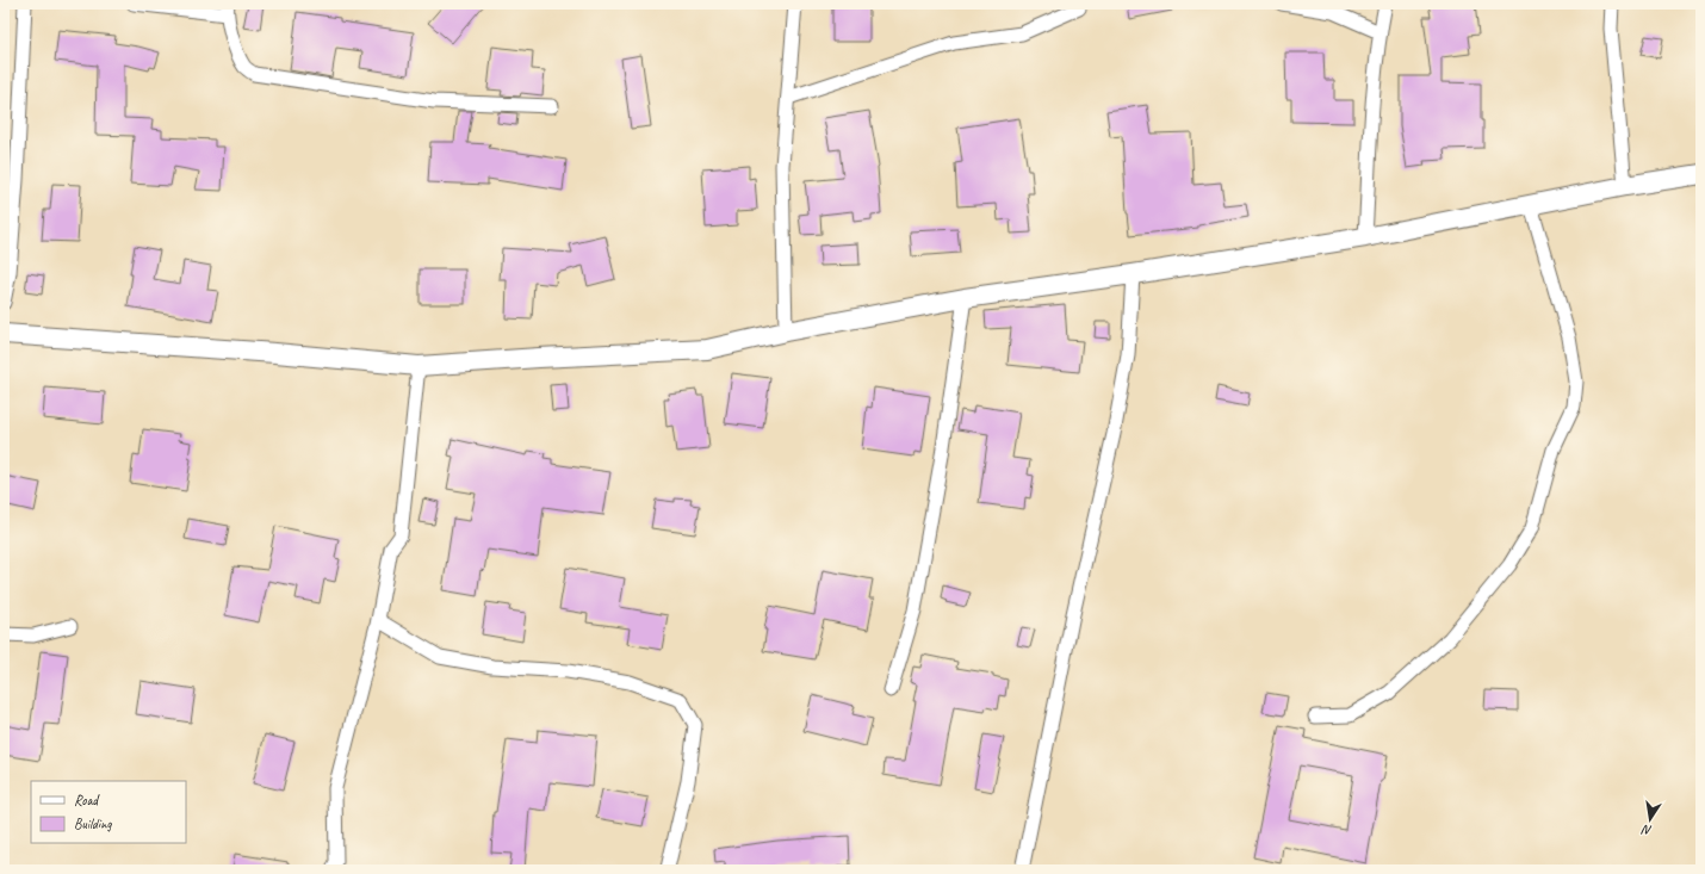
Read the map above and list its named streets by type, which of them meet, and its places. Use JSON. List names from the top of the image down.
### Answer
{
  "legend": ["Road", "Building"],
  "north": "bottom"
}
